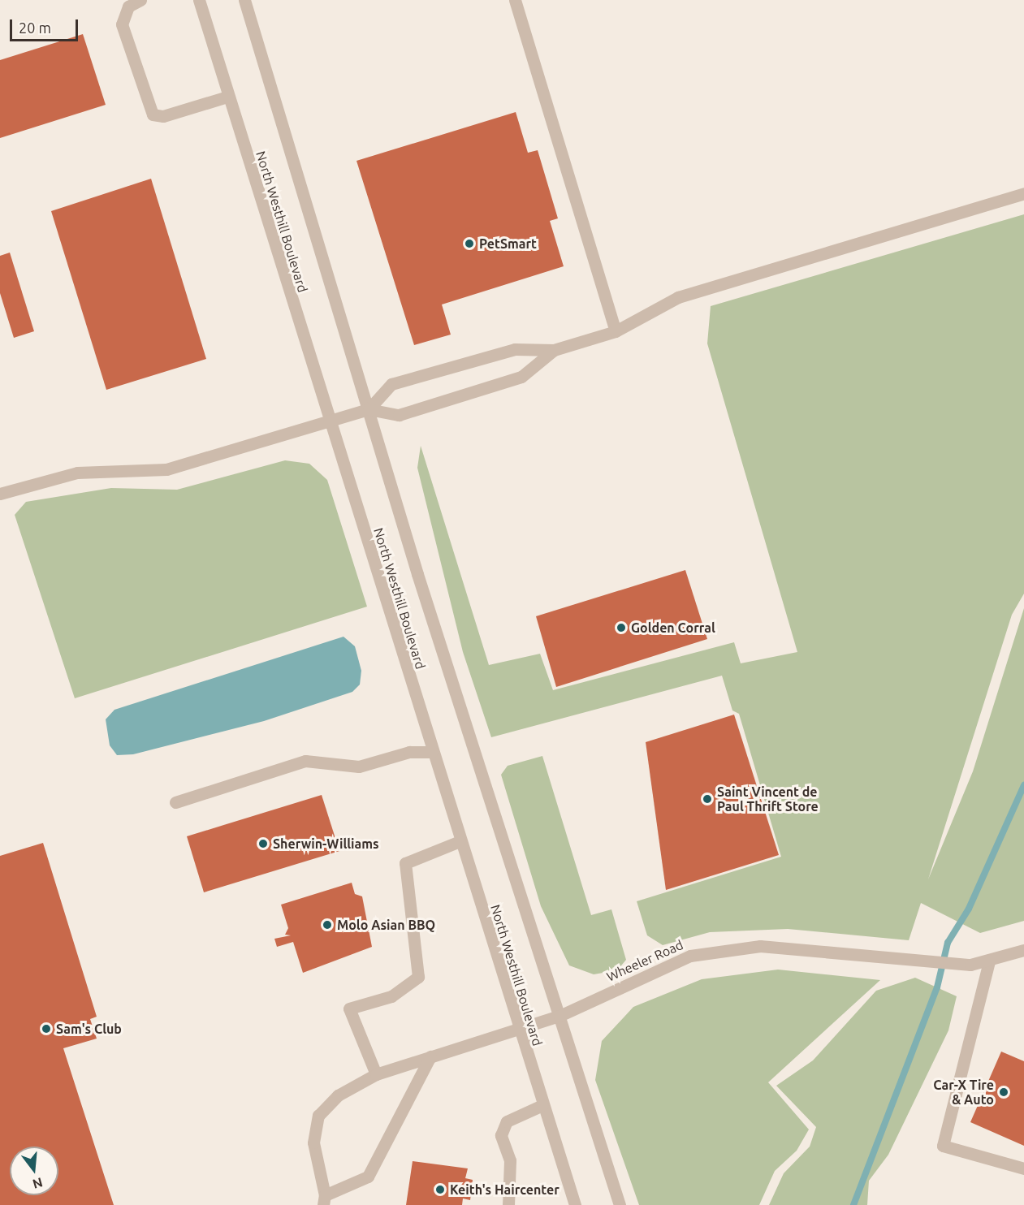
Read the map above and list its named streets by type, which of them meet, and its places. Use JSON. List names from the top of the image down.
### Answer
{
  "streets": {
    "street": ["North Westhill Boulevard", "Wheeler Road"]
  },
  "crossings": [
    ["North Westhill Boulevard", "Wheeler Road"]
  ],
  "places": [
    "PetSmart",
    "Golden Corral",
    "Saint Vincent de Paul Thrift Store",
    "Sherwin-Williams",
    "Molo Asian BBQ",
    "Sam's Club",
    "Car-X Tire & Auto",
    "Keith's Haircenter"
  ],
  "scale_bar": "20 m",
  "north": "bottom"
}
